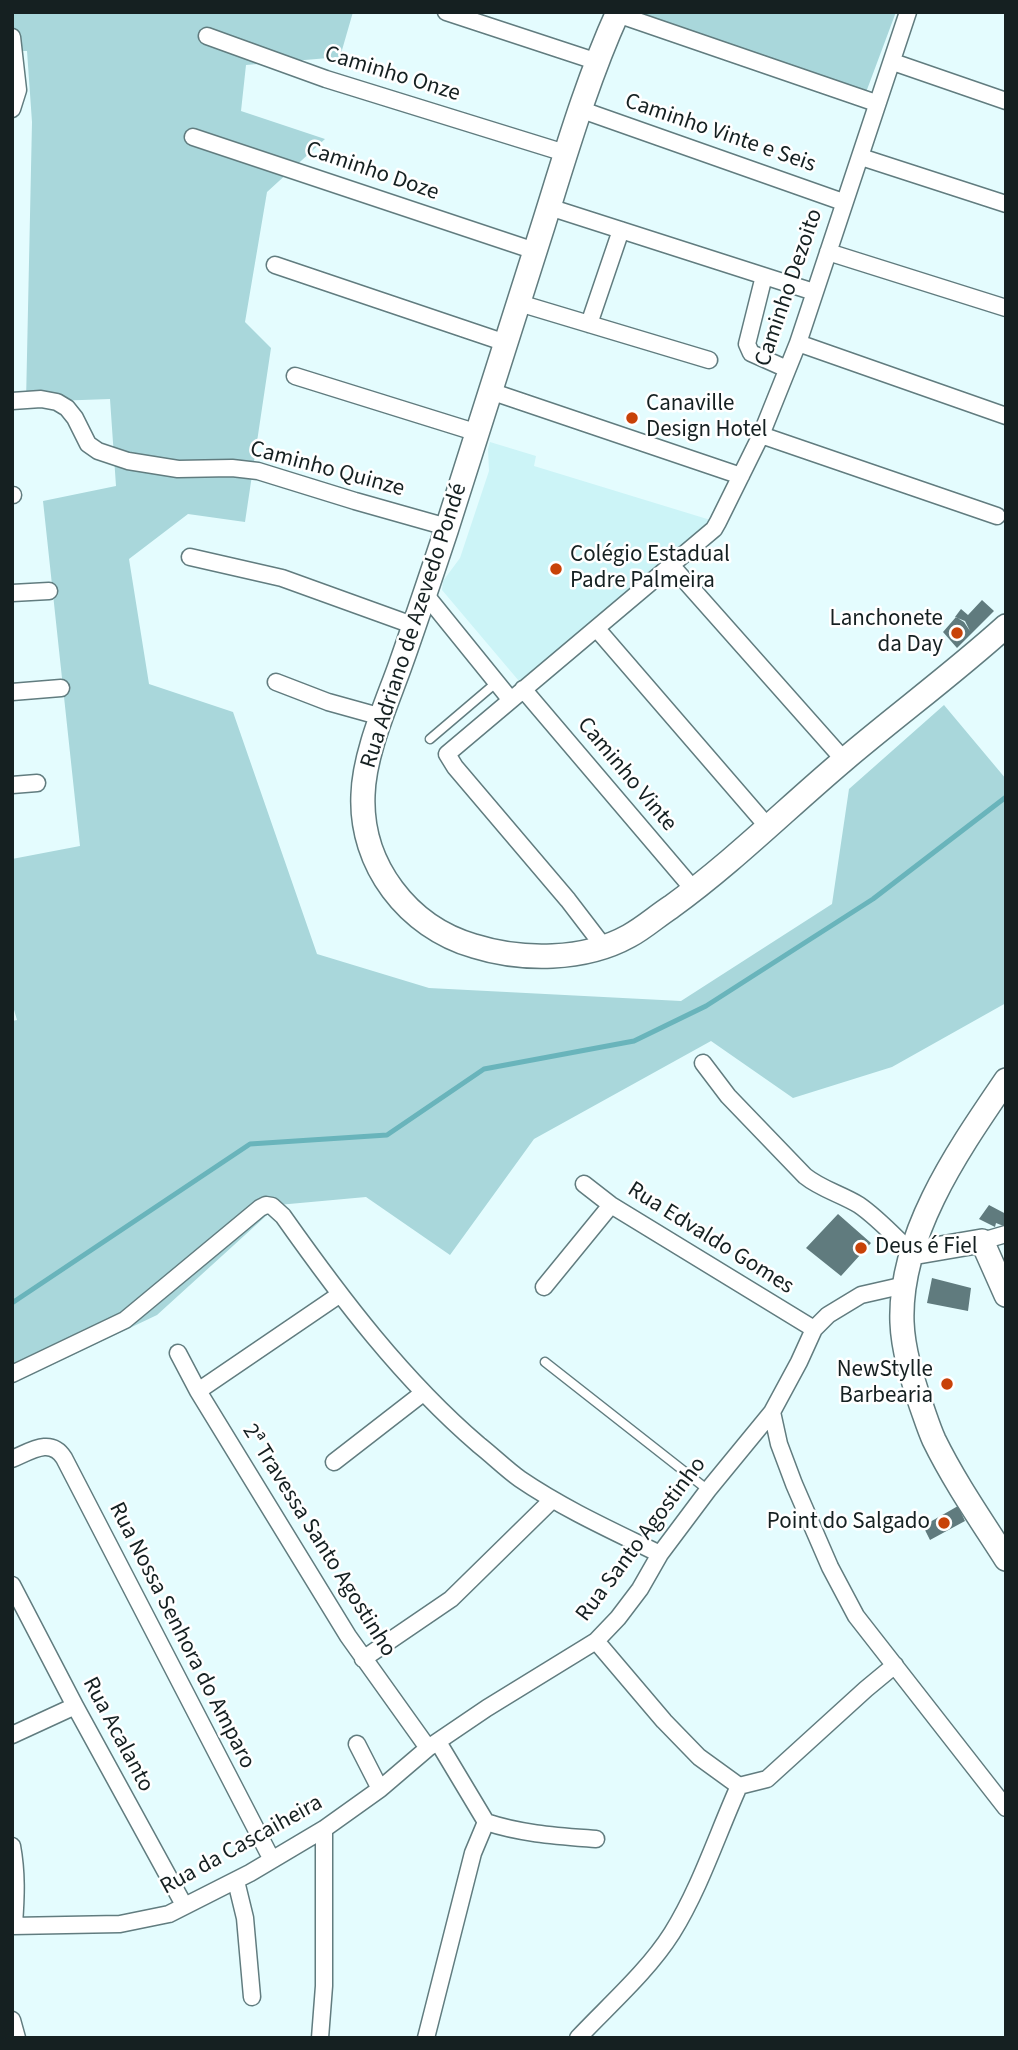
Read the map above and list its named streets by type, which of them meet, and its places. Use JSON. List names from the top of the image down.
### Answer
{
  "streets": {
    "street": [
      "Caminho Onze",
      "Caminho Vinte e Seis",
      "Caminho Doze",
      "Caminho Dezoito",
      "Caminho Quinze",
      "Rua Adriano de Azevedo Pondé",
      "Caminho Vinte",
      "Rua Edvaldo Gomes",
      "Rua Santo Agostinho",
      "2ª Travessa Santo Agostinho",
      "Rua Nossa Senhora do Amparo",
      "Rua Acalanto",
      "Rua da Cascaiheira"
    ]
  },
  "crossings": [
    ["Caminho Onze", "Rua Adriano de Azevedo Pondé"],
    ["Caminho Vinte e Seis", "Caminho Dezoito"],
    ["Caminho Vinte e Seis", "Rua Adriano de Azevedo Pondé"],
    ["Caminho Doze", "Rua Adriano de Azevedo Pondé"],
    ["Caminho Dezoito", "Rua Adriano de Azevedo Pondé"],
    ["Caminho Dezoito", "Caminho Vinte"],
    ["Caminho Quinze", "Rua Adriano de Azevedo Pondé"],
    ["Rua Adriano de Azevedo Pondé", "Caminho Vinte"],
    ["Rua Edvaldo Gomes", "Rua Santo Agostinho"],
    ["Rua Santo Agostinho", "2ª Travessa Santo Agostinho"],
    ["Rua Santo Agostinho", "Rua da Cascaiheira"],
    ["2ª Travessa Santo Agostinho", "Rua da Cascaiheira"],
    ["Rua Nossa Senhora do Amparo", "Rua da Cascaiheira"],
    ["Rua Acalanto", "Rua da Cascaiheira"]
  ],
  "places": [
    "Canaville Design Hotel",
    "Colégio Estadual Padre Palmeira",
    "Lanchonete da Day",
    "Deus é Fiel",
    "NewStylle Barbearia",
    "Point do Salgado"
  ]
}
